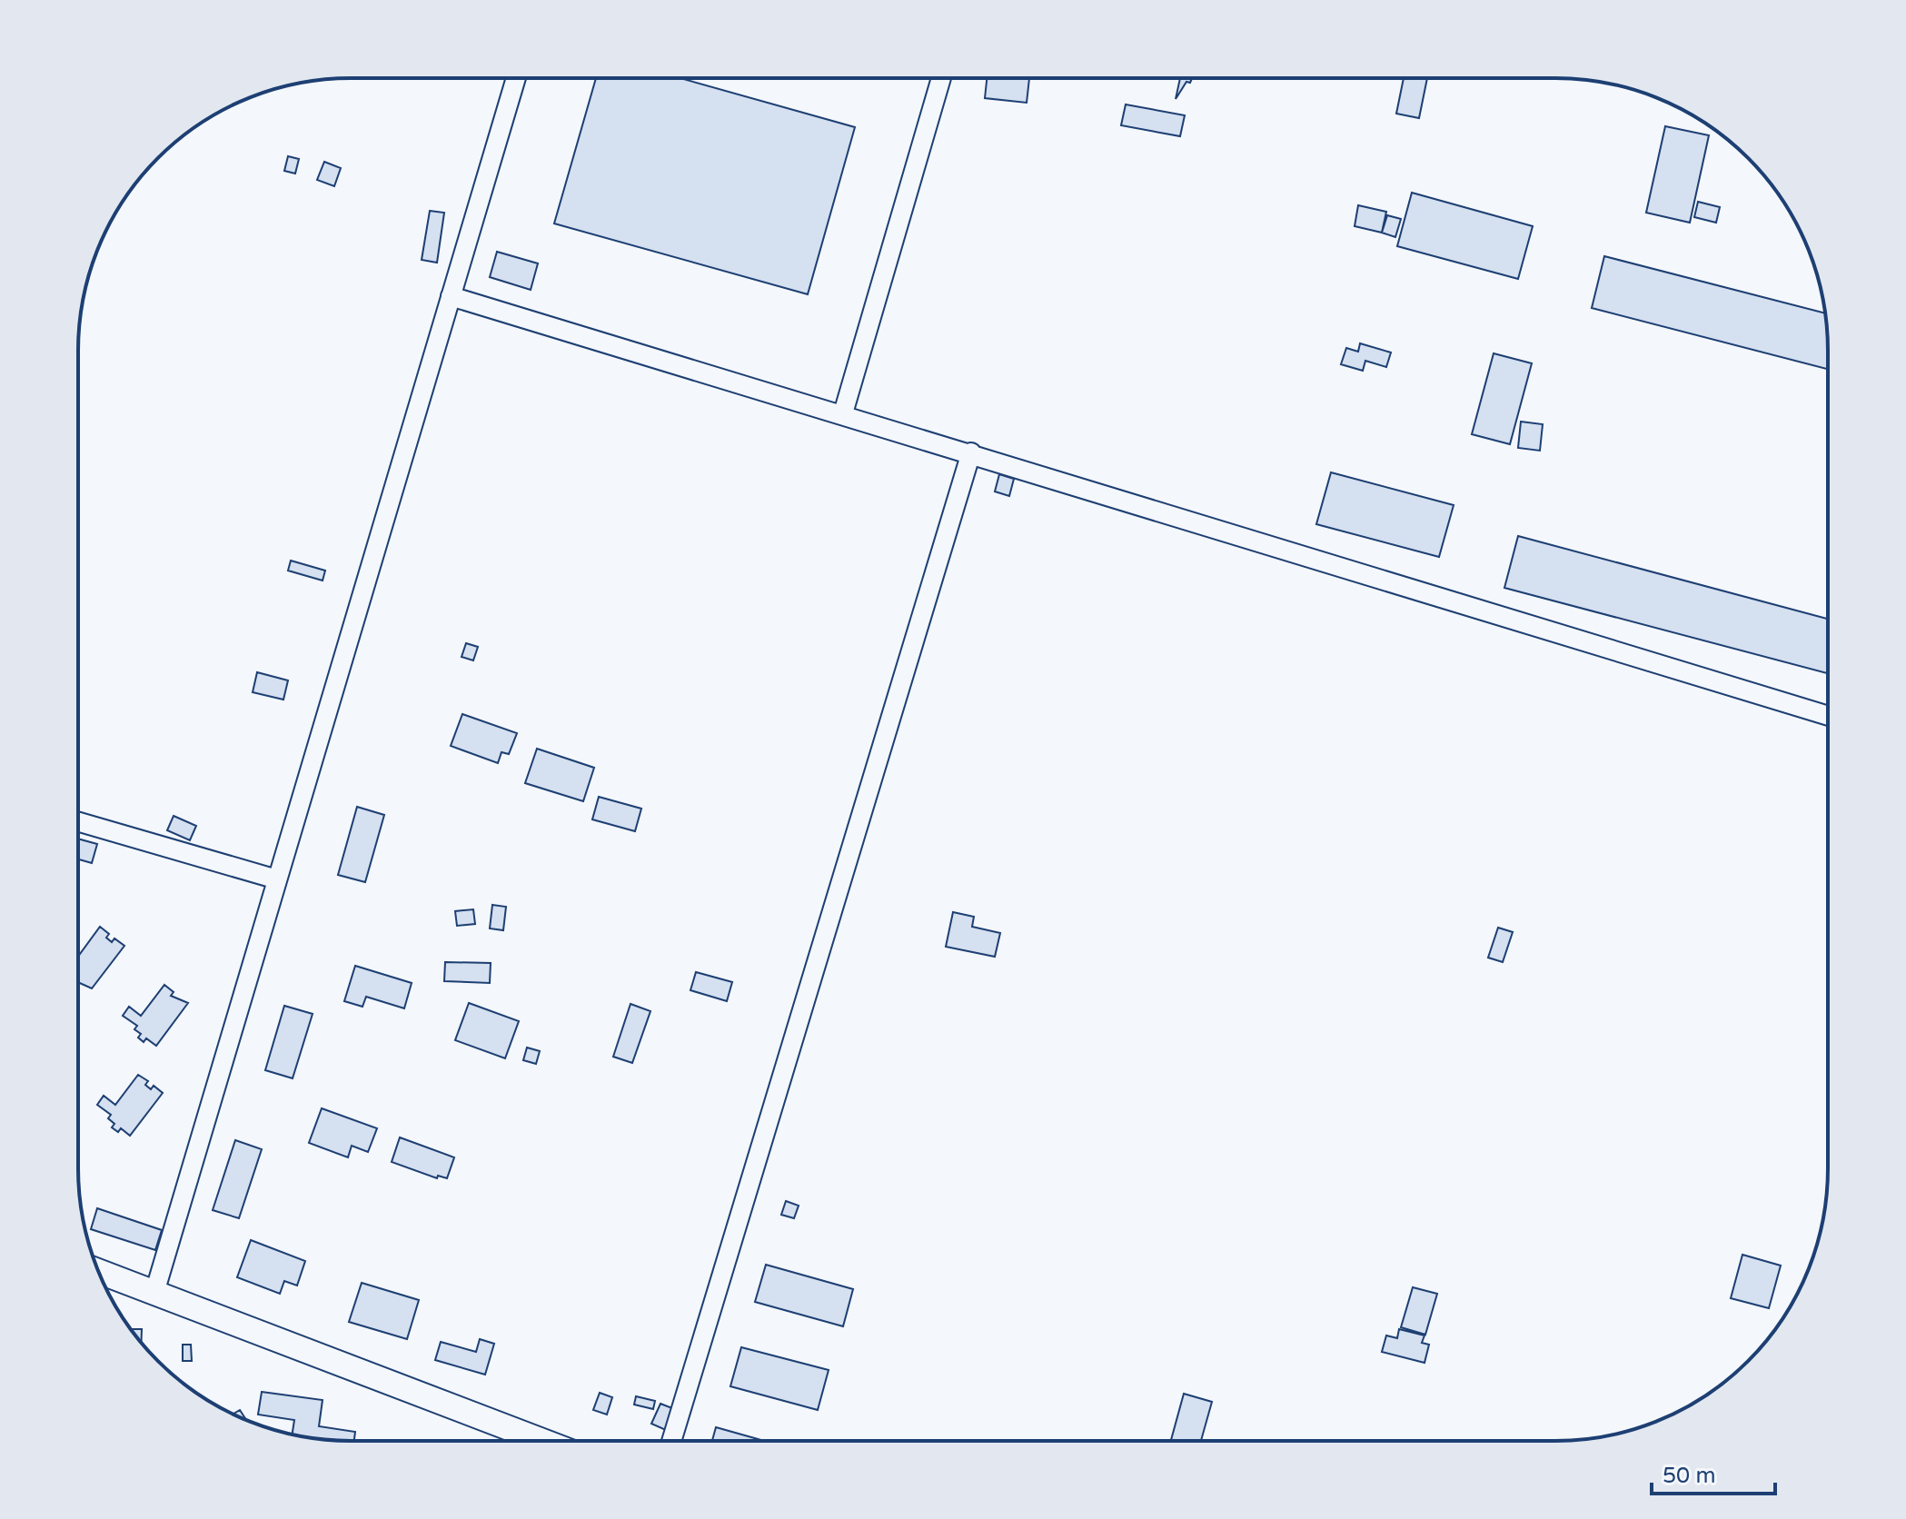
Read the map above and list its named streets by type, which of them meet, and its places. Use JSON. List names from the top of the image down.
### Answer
{
  "scale_bar": "50 m"
}
